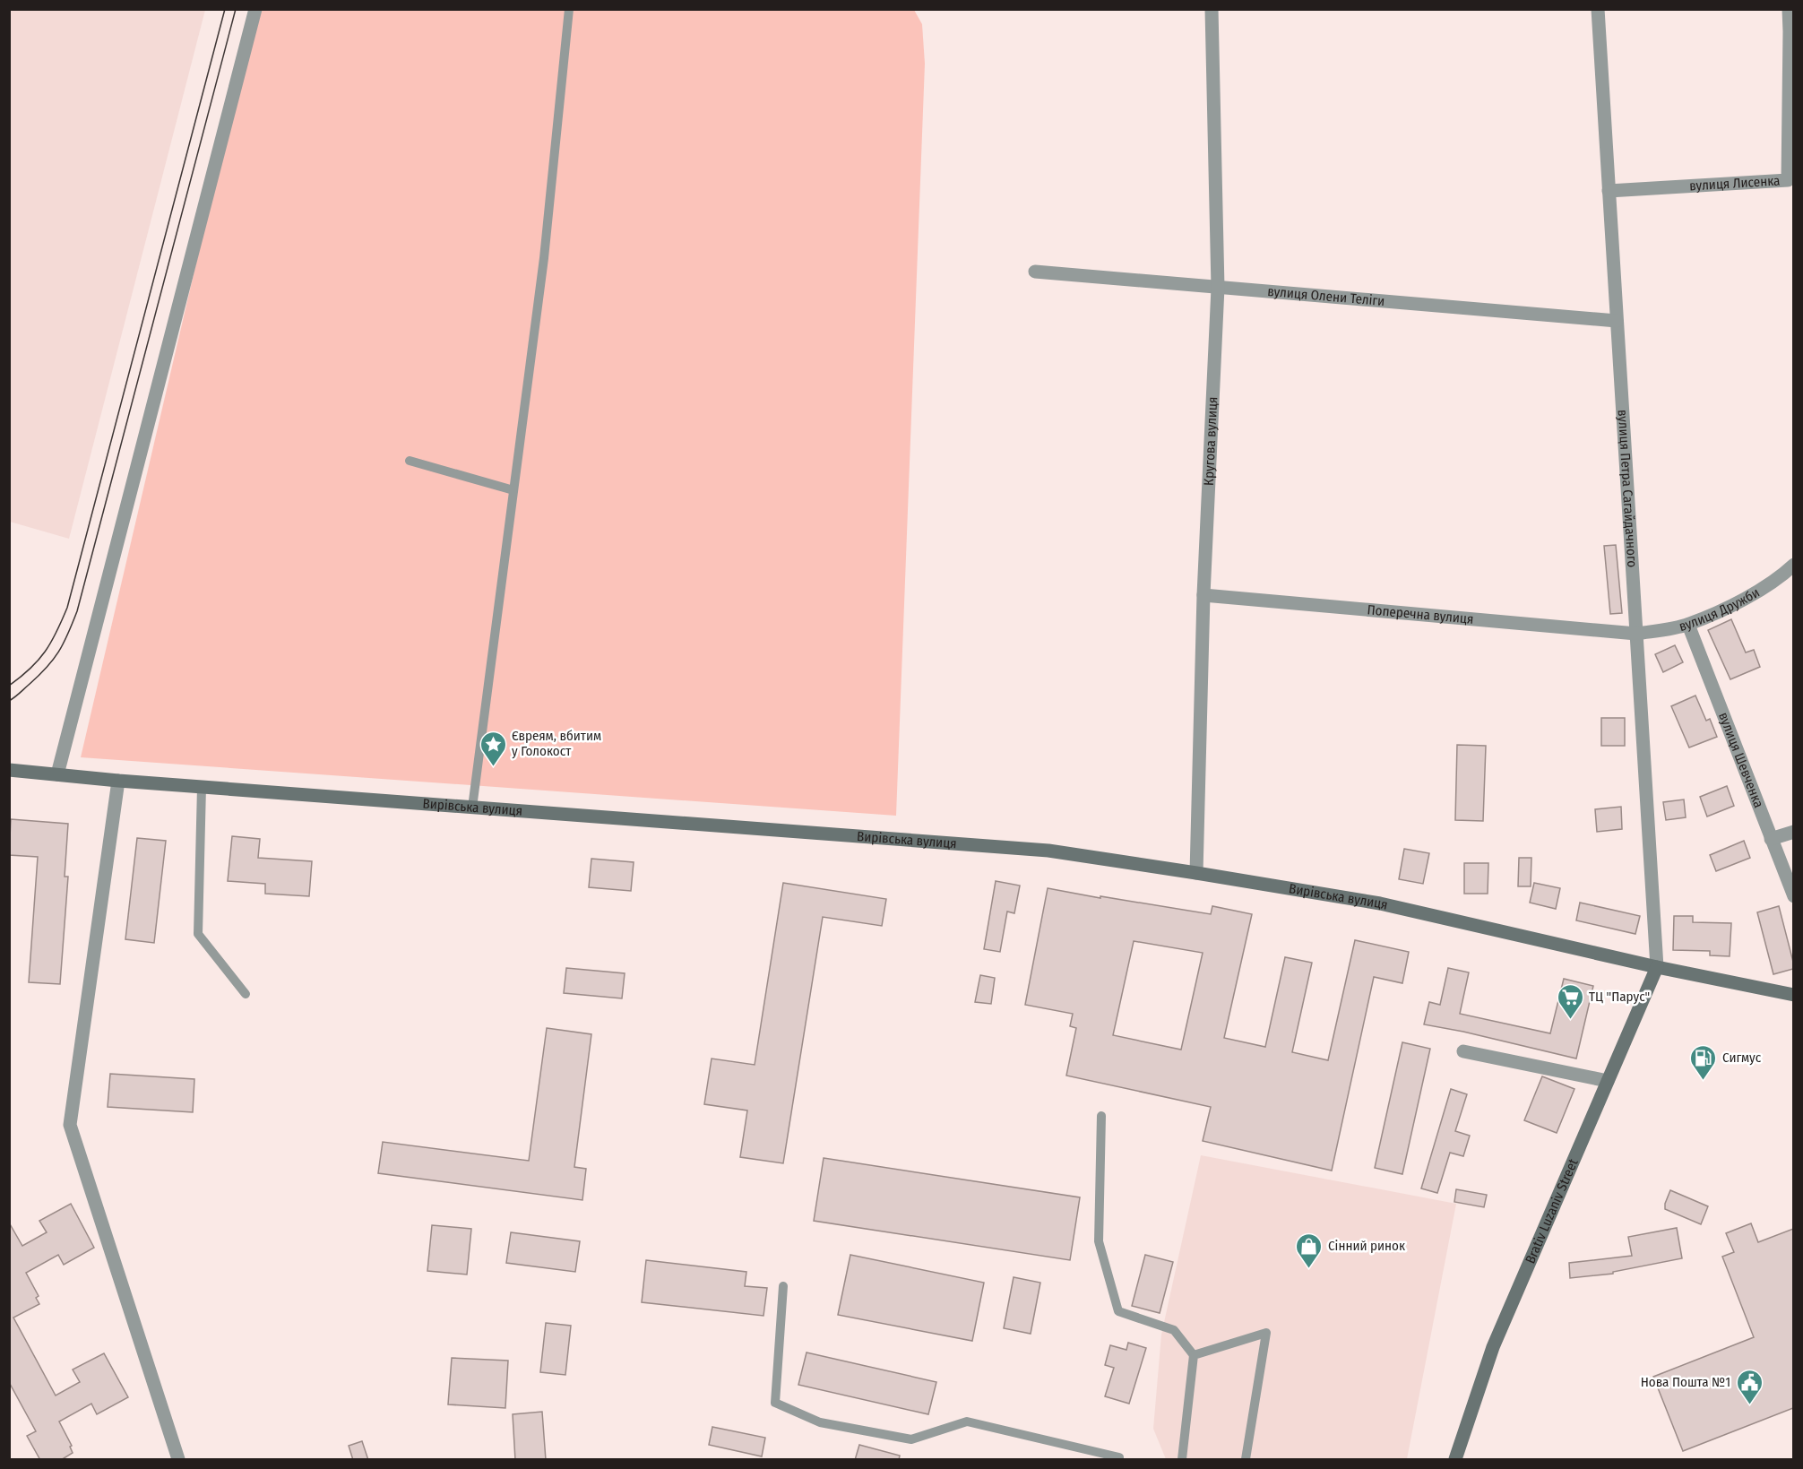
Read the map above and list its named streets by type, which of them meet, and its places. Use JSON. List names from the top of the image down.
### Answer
{
  "streets": {
    "main road": ["Вирівська вулиця", "Brativ Luzaniv Street"],
    "street": [
      "вулиця Лисенка",
      "вулиця Олени Теліги",
      "Кругова вулиця",
      "вулиця Петра Сагайдачного",
      "вулиця Дружби",
      "Поперечна вулиця",
      "вулиця Шевченка"
    ]
  },
  "crossings": [
    ["вулиця Лисенка", "вулиця Петра Сагайдачного"],
    ["вулиця Олени Теліги", "Кругова вулиця"],
    ["вулиця Олени Теліги", "вулиця Петра Сагайдачного"],
    ["Кругова вулиця", "Поперечна вулиця"],
    ["Кругова вулиця", "Вирівська вулиця"],
    ["вулиця Петра Сагайдачного", "вулиця Дружби"],
    ["вулиця Петра Сагайдачного", "Поперечна вулиця"],
    ["вулиця Петра Сагайдачного", "Вирівська вулиця"],
    ["вулиця Петра Сагайдачного", "Brativ Luzaniv Street"],
    ["вулиця Дружби", "Поперечна вулиця"],
    ["вулиця Дружби", "вулиця Шевченка"],
    ["Вирівська вулиця", "Brativ Luzaniv Street"]
  ],
  "places": {
    "place": ["Євреям, вбитим у Голокост"],
    "supermarket": ["ТЦ \"Парус\""],
    "fuel station": ["Сигмус"],
    "shop": ["Сінний ринок"],
    "public building": ["Нова Пошта №1"]
  }
}
